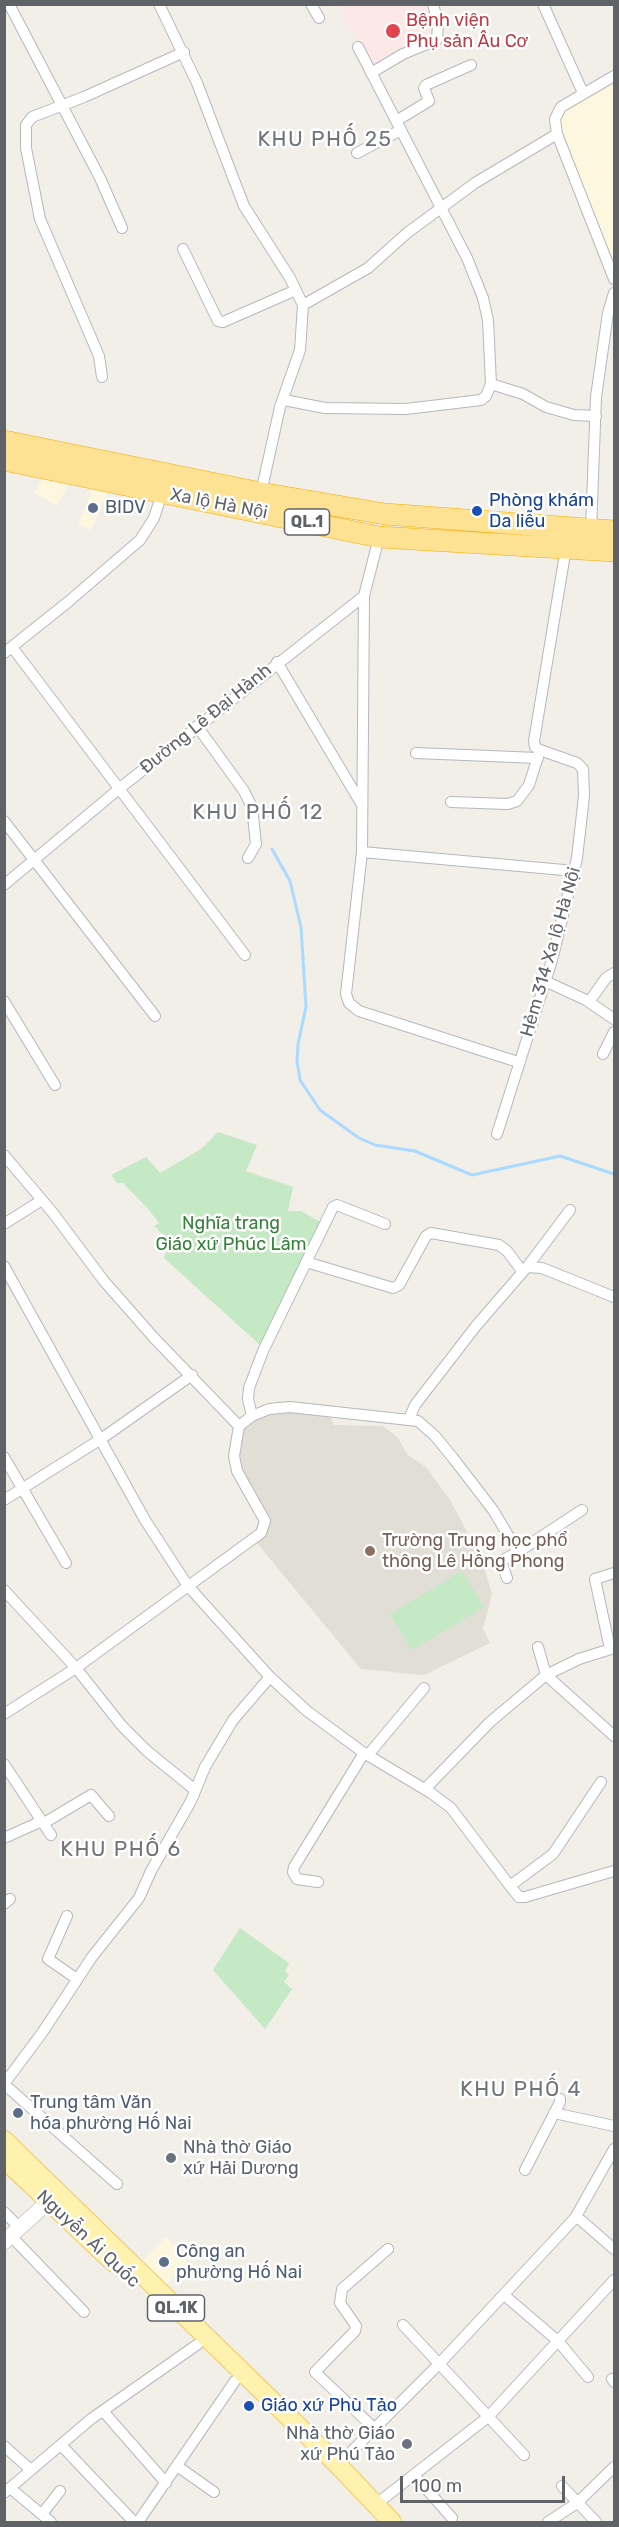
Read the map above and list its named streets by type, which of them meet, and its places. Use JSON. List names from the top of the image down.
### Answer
{
  "streets": {
    "highway": ["Xa lộ Hà Nội", "QL.1"],
    "main road": ["Nguyễn Ái Quốc", "QL.1K"],
    "street": ["Đường Lê Đại Hành", "Hẻm 314 Xa lộ Hà Nội"]
  },
  "districts": [
    "KHU PHỐ 25",
    "KHU PHỐ 12",
    "KHU PHỐ 6",
    "KHU PHỐ 4"
  ],
  "parks": ["Nghĩa trang Giáo xứ Phúc Lâm"],
  "places": [
    "Bệnh viện Phụ sản Âu Cơ",
    "BIDV",
    "Phòng khám Da liễu",
    "Trường Trung học phổ thông Lê Hồng Phong",
    "Trung tâm Văn hóa phường Hố Nai",
    "Nhà thờ Giáo xứ Hải Dương",
    "Công an phường Hố Nai",
    "Giáo xứ Phù Tảo",
    "Nhà thờ Giáo xứ Phú Tảo"
  ],
  "scale_bar": "100 m"
}
